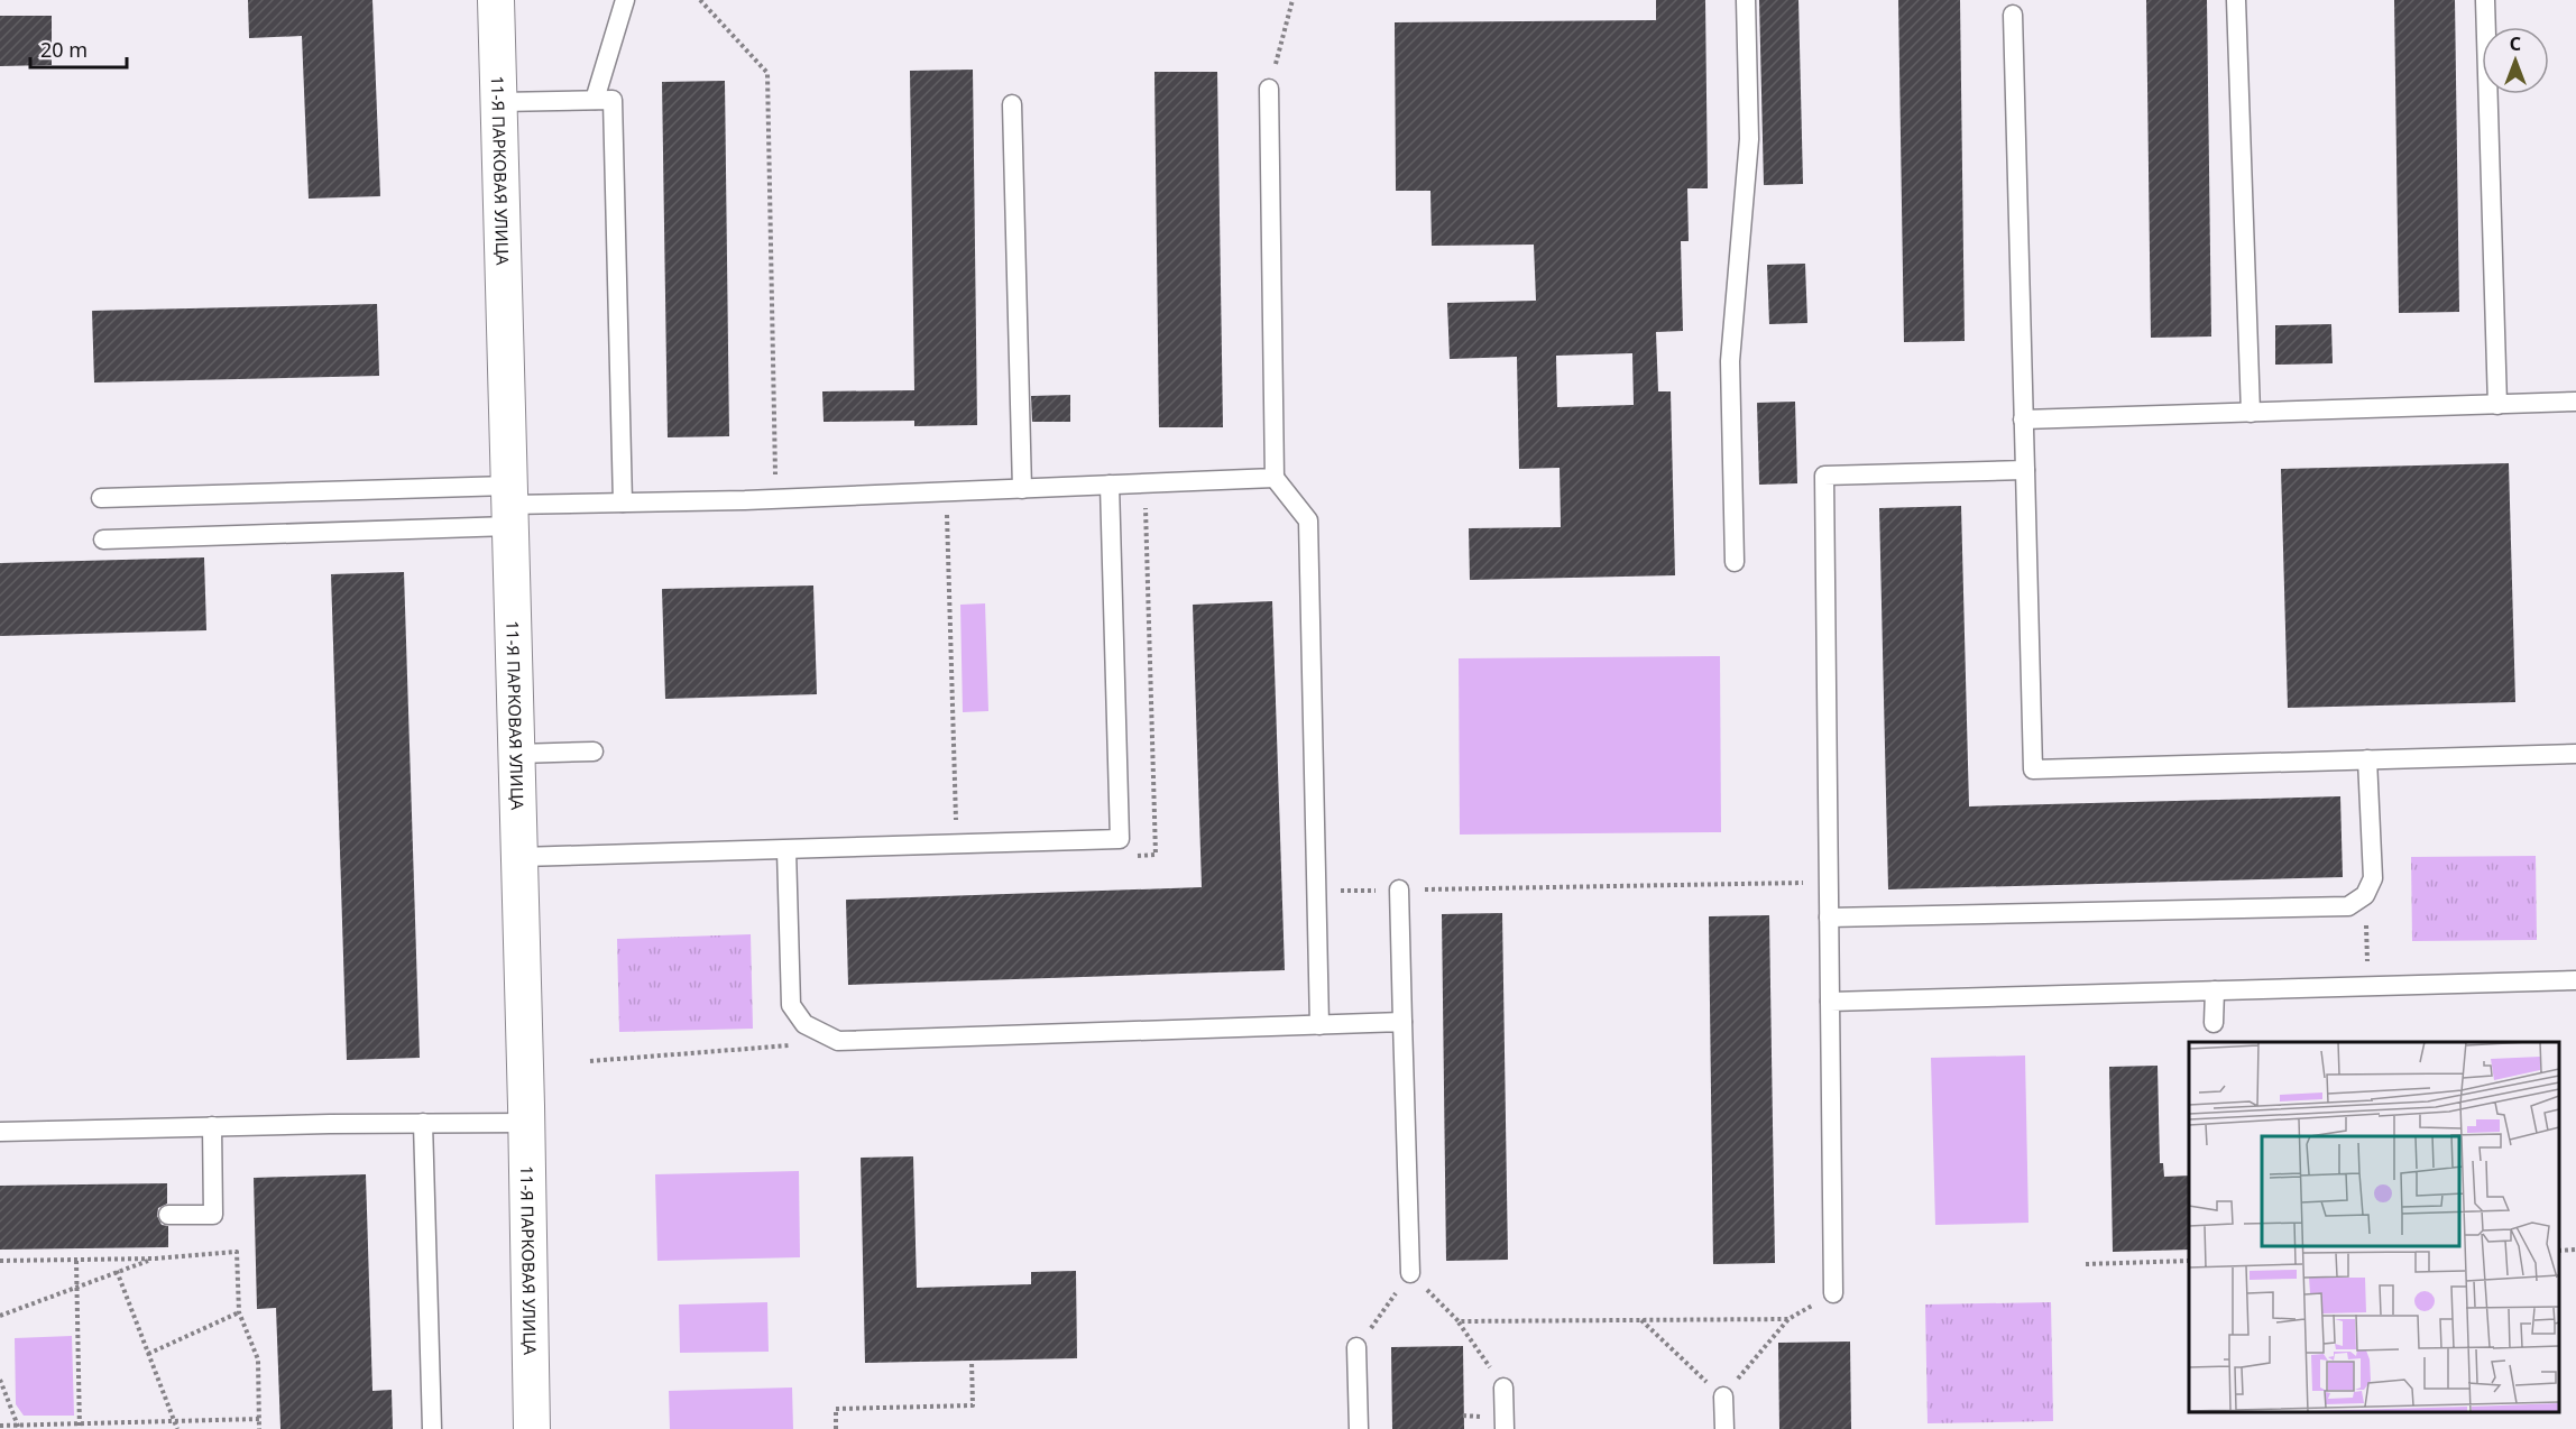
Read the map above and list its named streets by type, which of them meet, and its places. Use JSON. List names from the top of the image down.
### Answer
{
  "streets": {
    "street": ["11-Я ПАРКОВАЯ УЛИЦА"]
  },
  "scale_bar": "20 m",
  "north": "top"
}
